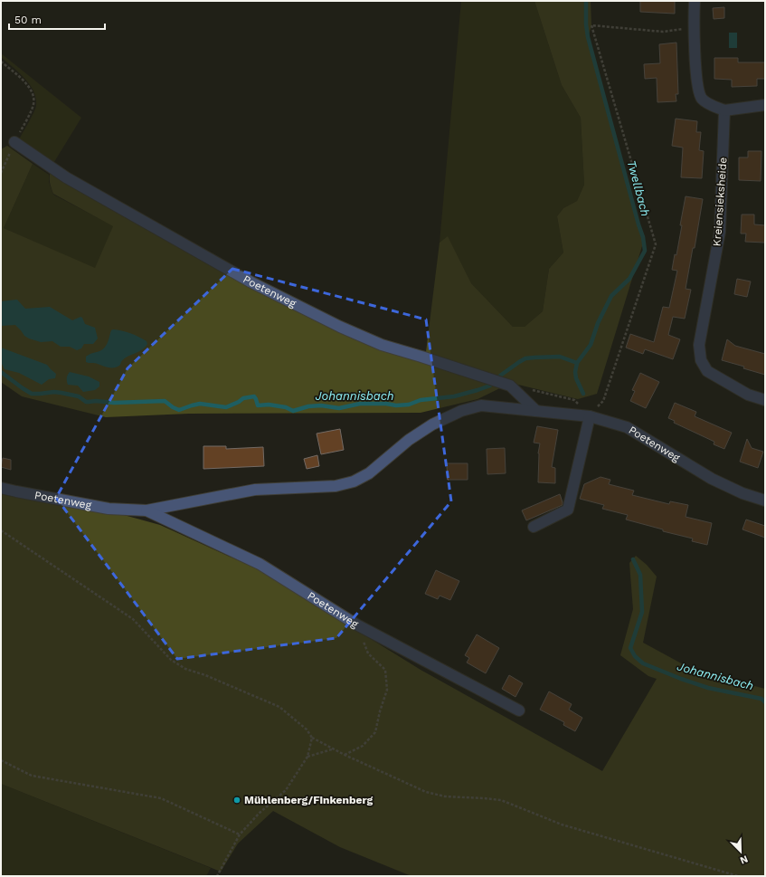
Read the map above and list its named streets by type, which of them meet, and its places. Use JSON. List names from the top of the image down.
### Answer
{
  "streets": {
    "street": ["Kreiensieksheide", "Poetenweg"]
  },
  "water": ["Twellbach", "Johannisbach"],
  "places": ["Mühlenberg/Finkenberg"],
  "scale_bar": "50 m",
  "north": "bottom right"
}
